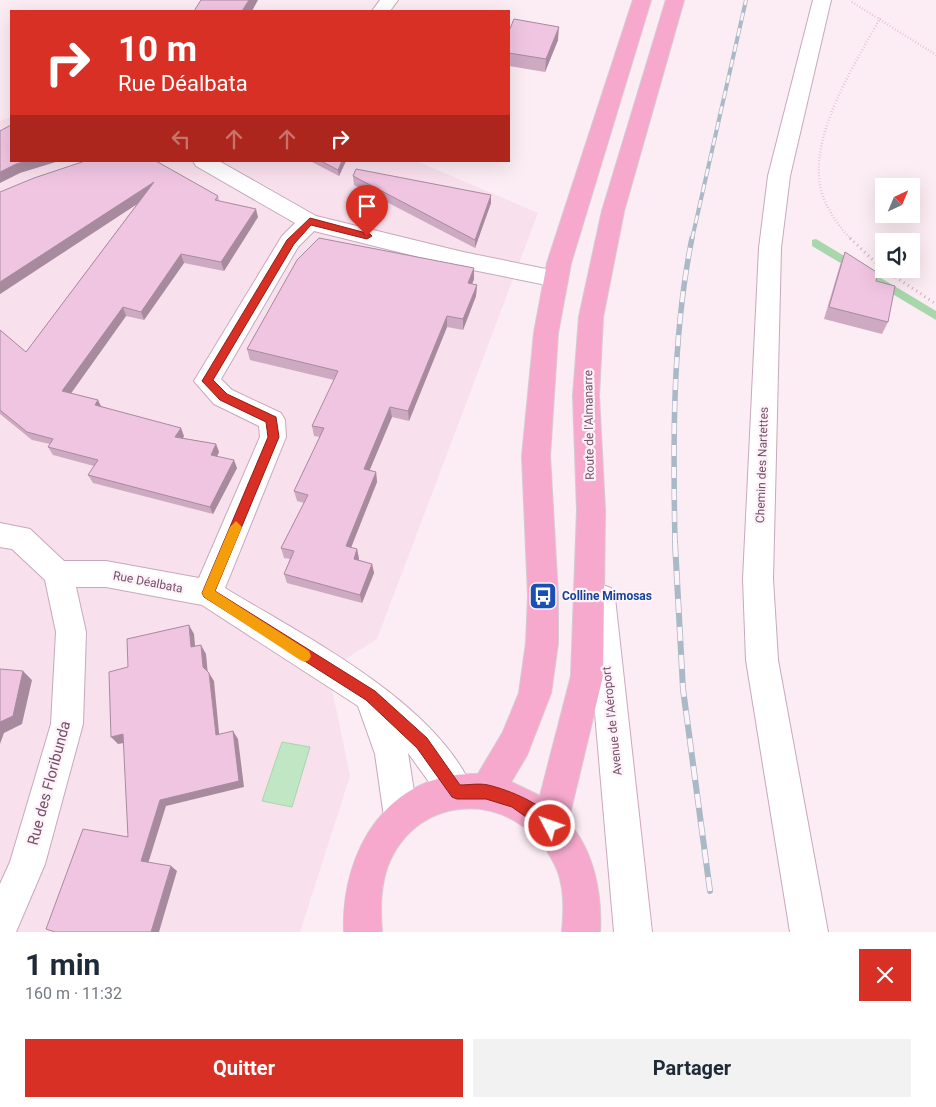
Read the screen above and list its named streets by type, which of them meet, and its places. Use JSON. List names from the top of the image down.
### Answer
{
  "streets": {
    "main road": ["Route de l'Almanarre"],
    "street": [
      "Chemin des Nartettes",
      "Rue Déalbata",
      "Avenue de l'Aéroport",
      "Rue des Floribunda"
    ]
  },
  "crossings": [
    ["Route de l'Almanarre", "Avenue de l'Aéroport"],
    ["Rue Déalbata", "Rue des Floribunda"]
  ],
  "places": {
    "bus stop": ["Colline Mimosas"]
  },
  "north": "top right",
  "page": {
    "turn": ["10 m", "Rue Déalbata"],
    "heading": ["1 min", "160 m · 11:32"],
    "buttons": ["Quitter", "Partager"]
  }
}
